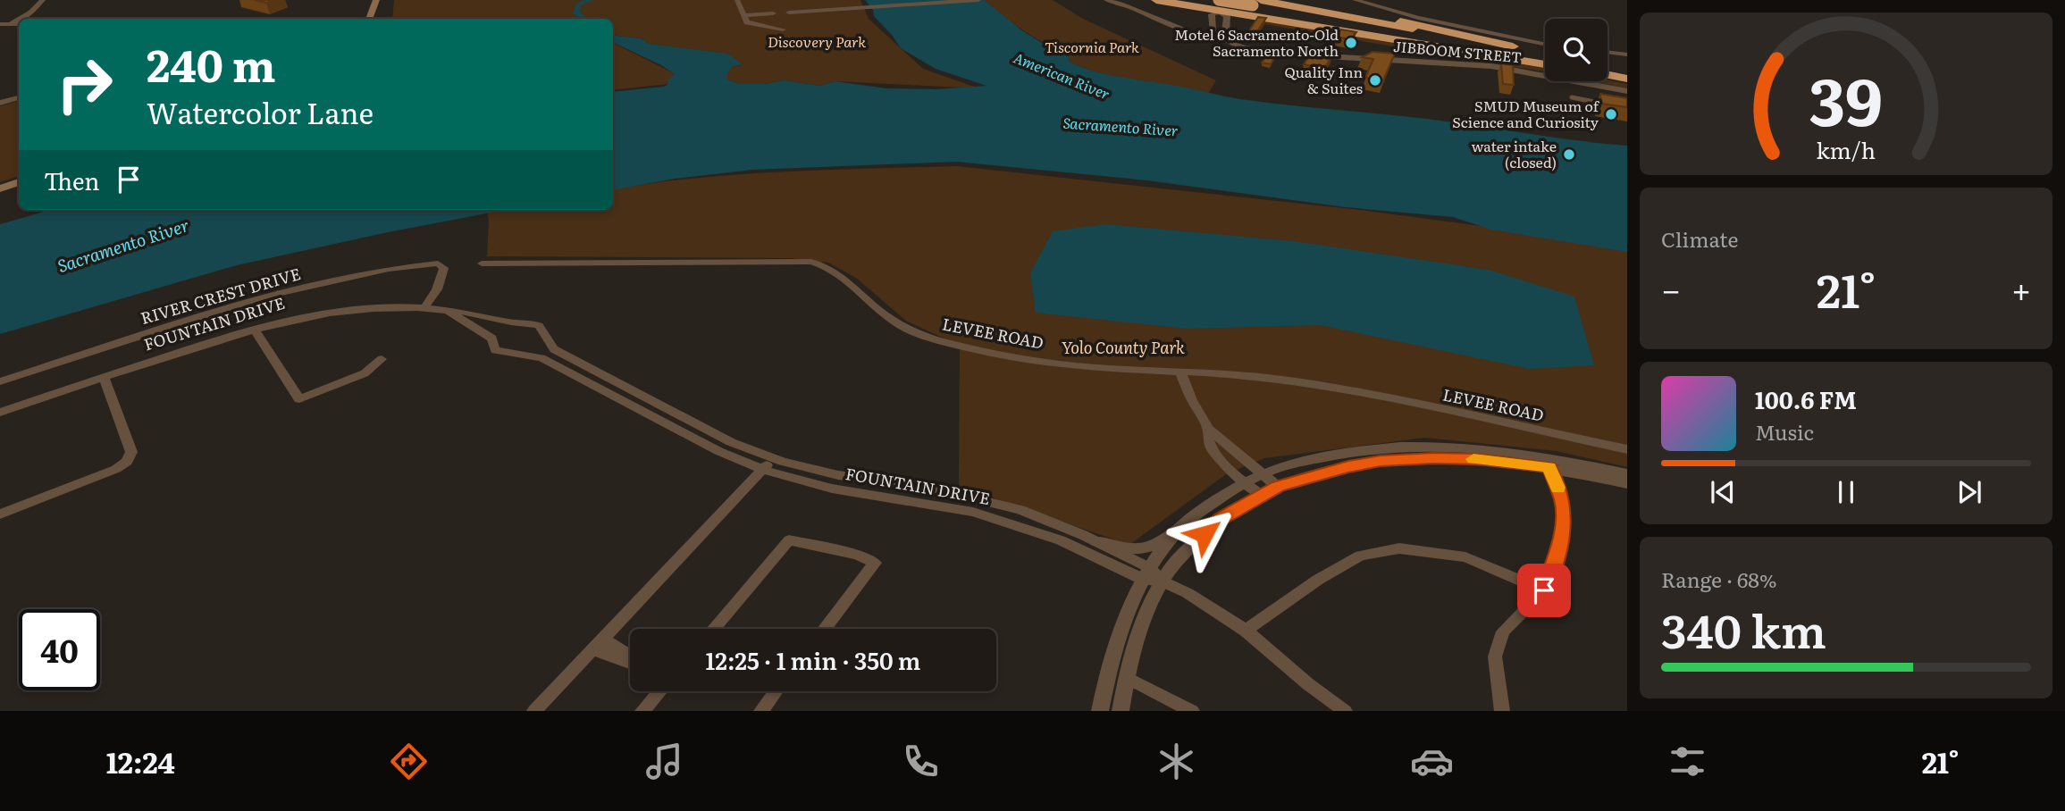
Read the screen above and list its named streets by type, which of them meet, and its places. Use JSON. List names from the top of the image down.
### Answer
{
  "streets": {
    "street": [
      "JIBBOOM STREET",
      "RIVER CREST DRIVE",
      "FOUNTAIN DRIVE",
      "LEVEE ROAD"
    ]
  },
  "crossings": [
    ["RIVER CREST DRIVE", "FOUNTAIN DRIVE"]
  ],
  "water": ["American River", "Sacramento River"],
  "parks": ["Discovery Park", "Tiscornia Park", "Yolo County Park"],
  "places": [
    "Motel 6 Sacramento-Old Sacramento North",
    "Quality Inn & Suites",
    "SMUD Museum of Science and Curiosity",
    "water intake (closed)"
  ],
  "page": {
    "turn": ["240 m", "Watercolor Lane"],
    "then": "Then",
    "tile": [
      "Climate",
      ["Range · 68%", "340 km"]
    ],
    "heat": ["−", "21°", "+"],
    "song": ["100.6 FM", "Music"],
    "limit": "40",
    "trip": "12:25 · 1 min · 350 m",
    "tabs": ["12:24", "21°"],
    "gauge": ["39", "km/h"]
  }
}
